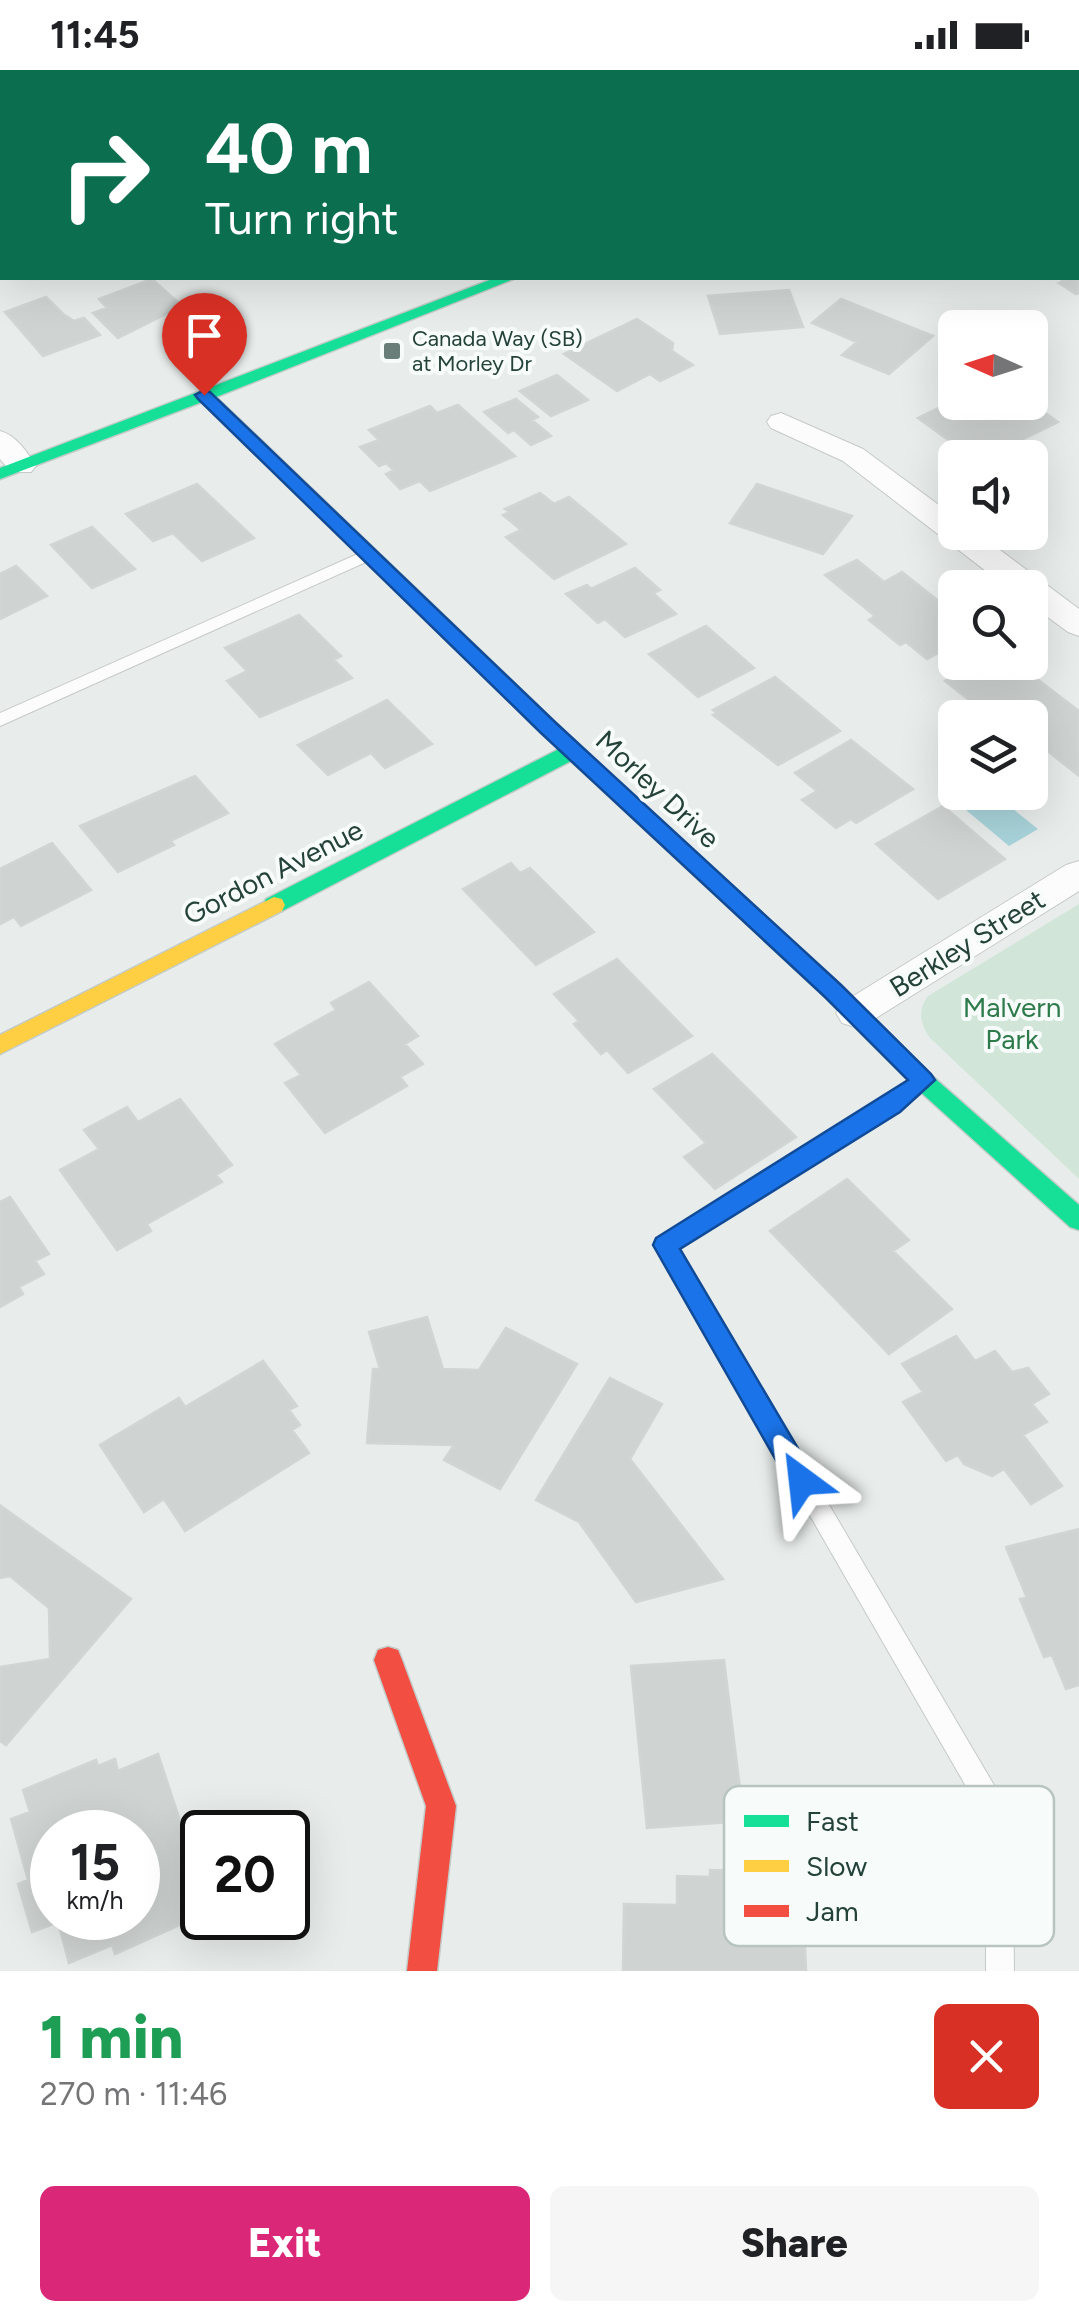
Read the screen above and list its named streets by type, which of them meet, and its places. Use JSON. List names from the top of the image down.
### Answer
{
  "streets": {
    "street": ["Morley Drive", "Gordon Avenue", "Berkley Street"]
  },
  "crossings": [
    ["Morley Drive", "Gordon Avenue"],
    ["Morley Drive", "Berkley Street"]
  ],
  "parks": ["Malvern Park"],
  "places": {
    "transit": ["Canada Way (SB) at Morley Dr"]
  },
  "legend": ["Fast", "Slow", "Jam"],
  "north": "left",
  "page": {
    "status": "11:45",
    "turn": ["40 m", "Turn right"],
    "speed": "15 km/h",
    "limit": "20",
    "heading": ["1 min", "270 m · 11:46"],
    "buttons": ["Exit", "Share"]
  }
}
